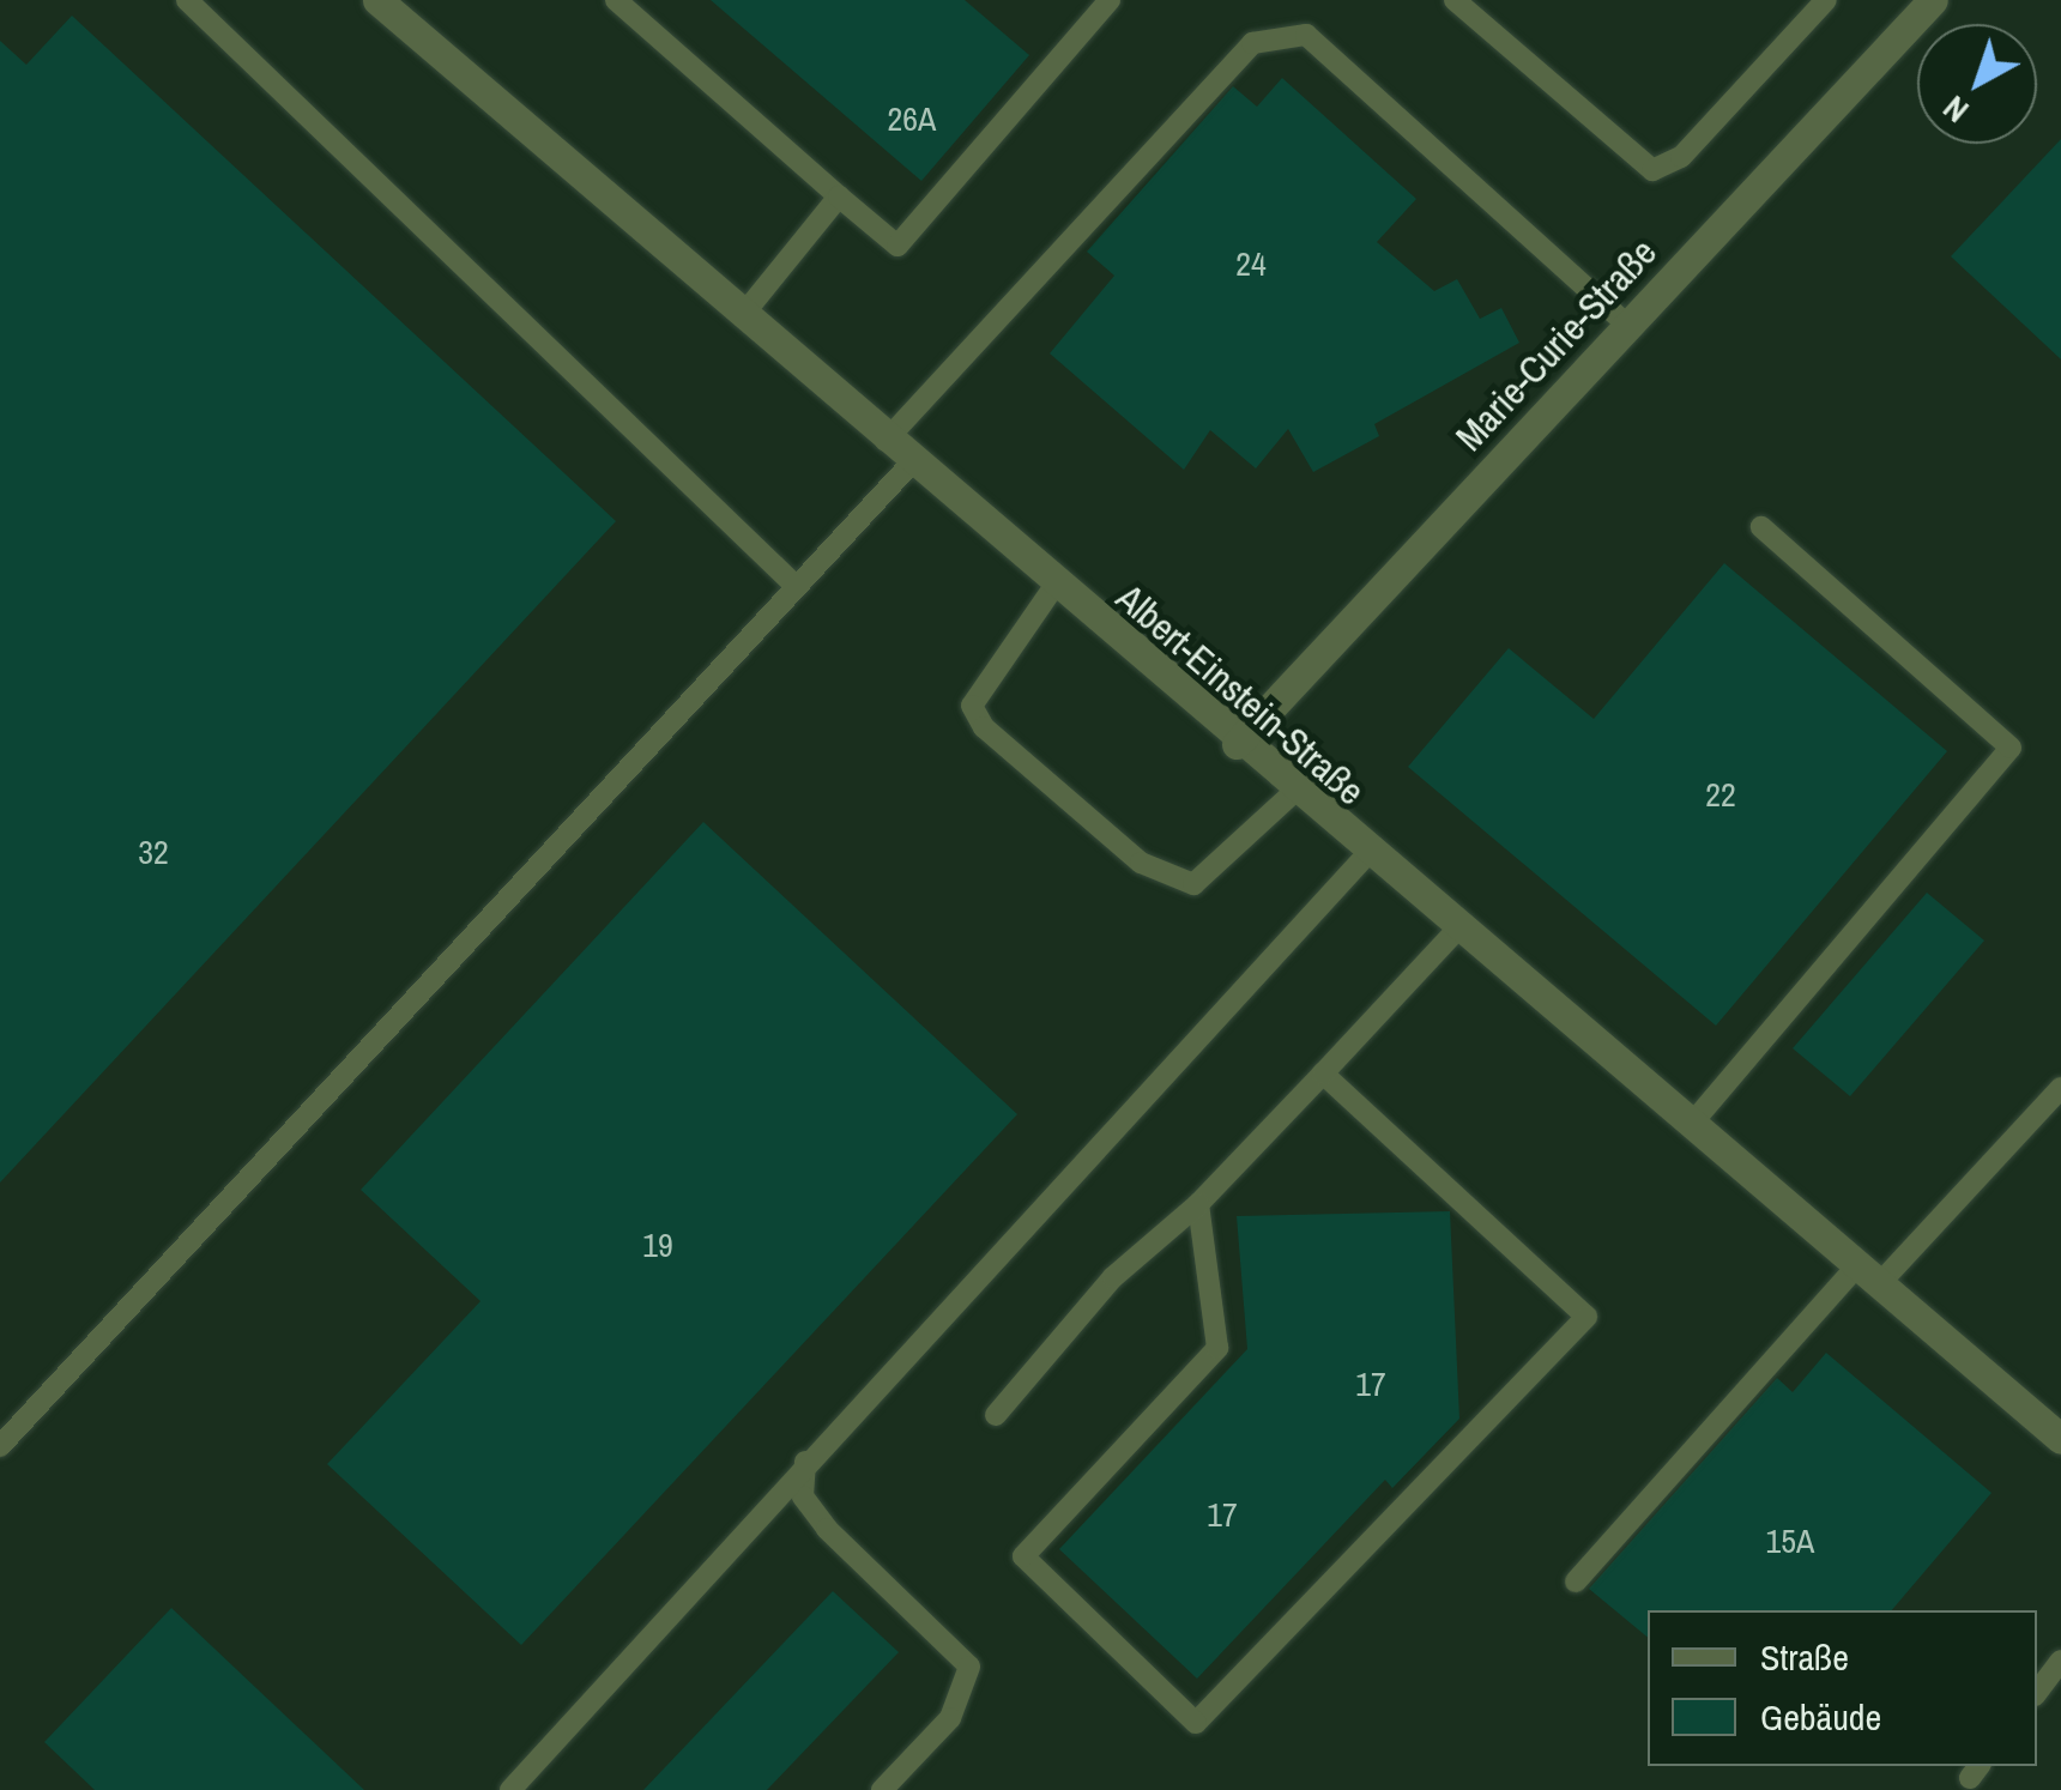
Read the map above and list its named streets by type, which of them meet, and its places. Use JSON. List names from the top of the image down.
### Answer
{
  "streets": {
    "street": ["Marie-Curie-Straße", "Albert-Einstein-Straße"]
  },
  "crossings": [
    ["Marie-Curie-Straße", "Albert-Einstein-Straße"]
  ],
  "house_numbers": [
    "26A",
    "24",
    "22",
    "32",
    "19",
    "17",
    "17",
    "15A"
  ],
  "legend": ["Straße", "Gebäude"],
  "north": "bottom left"
}
